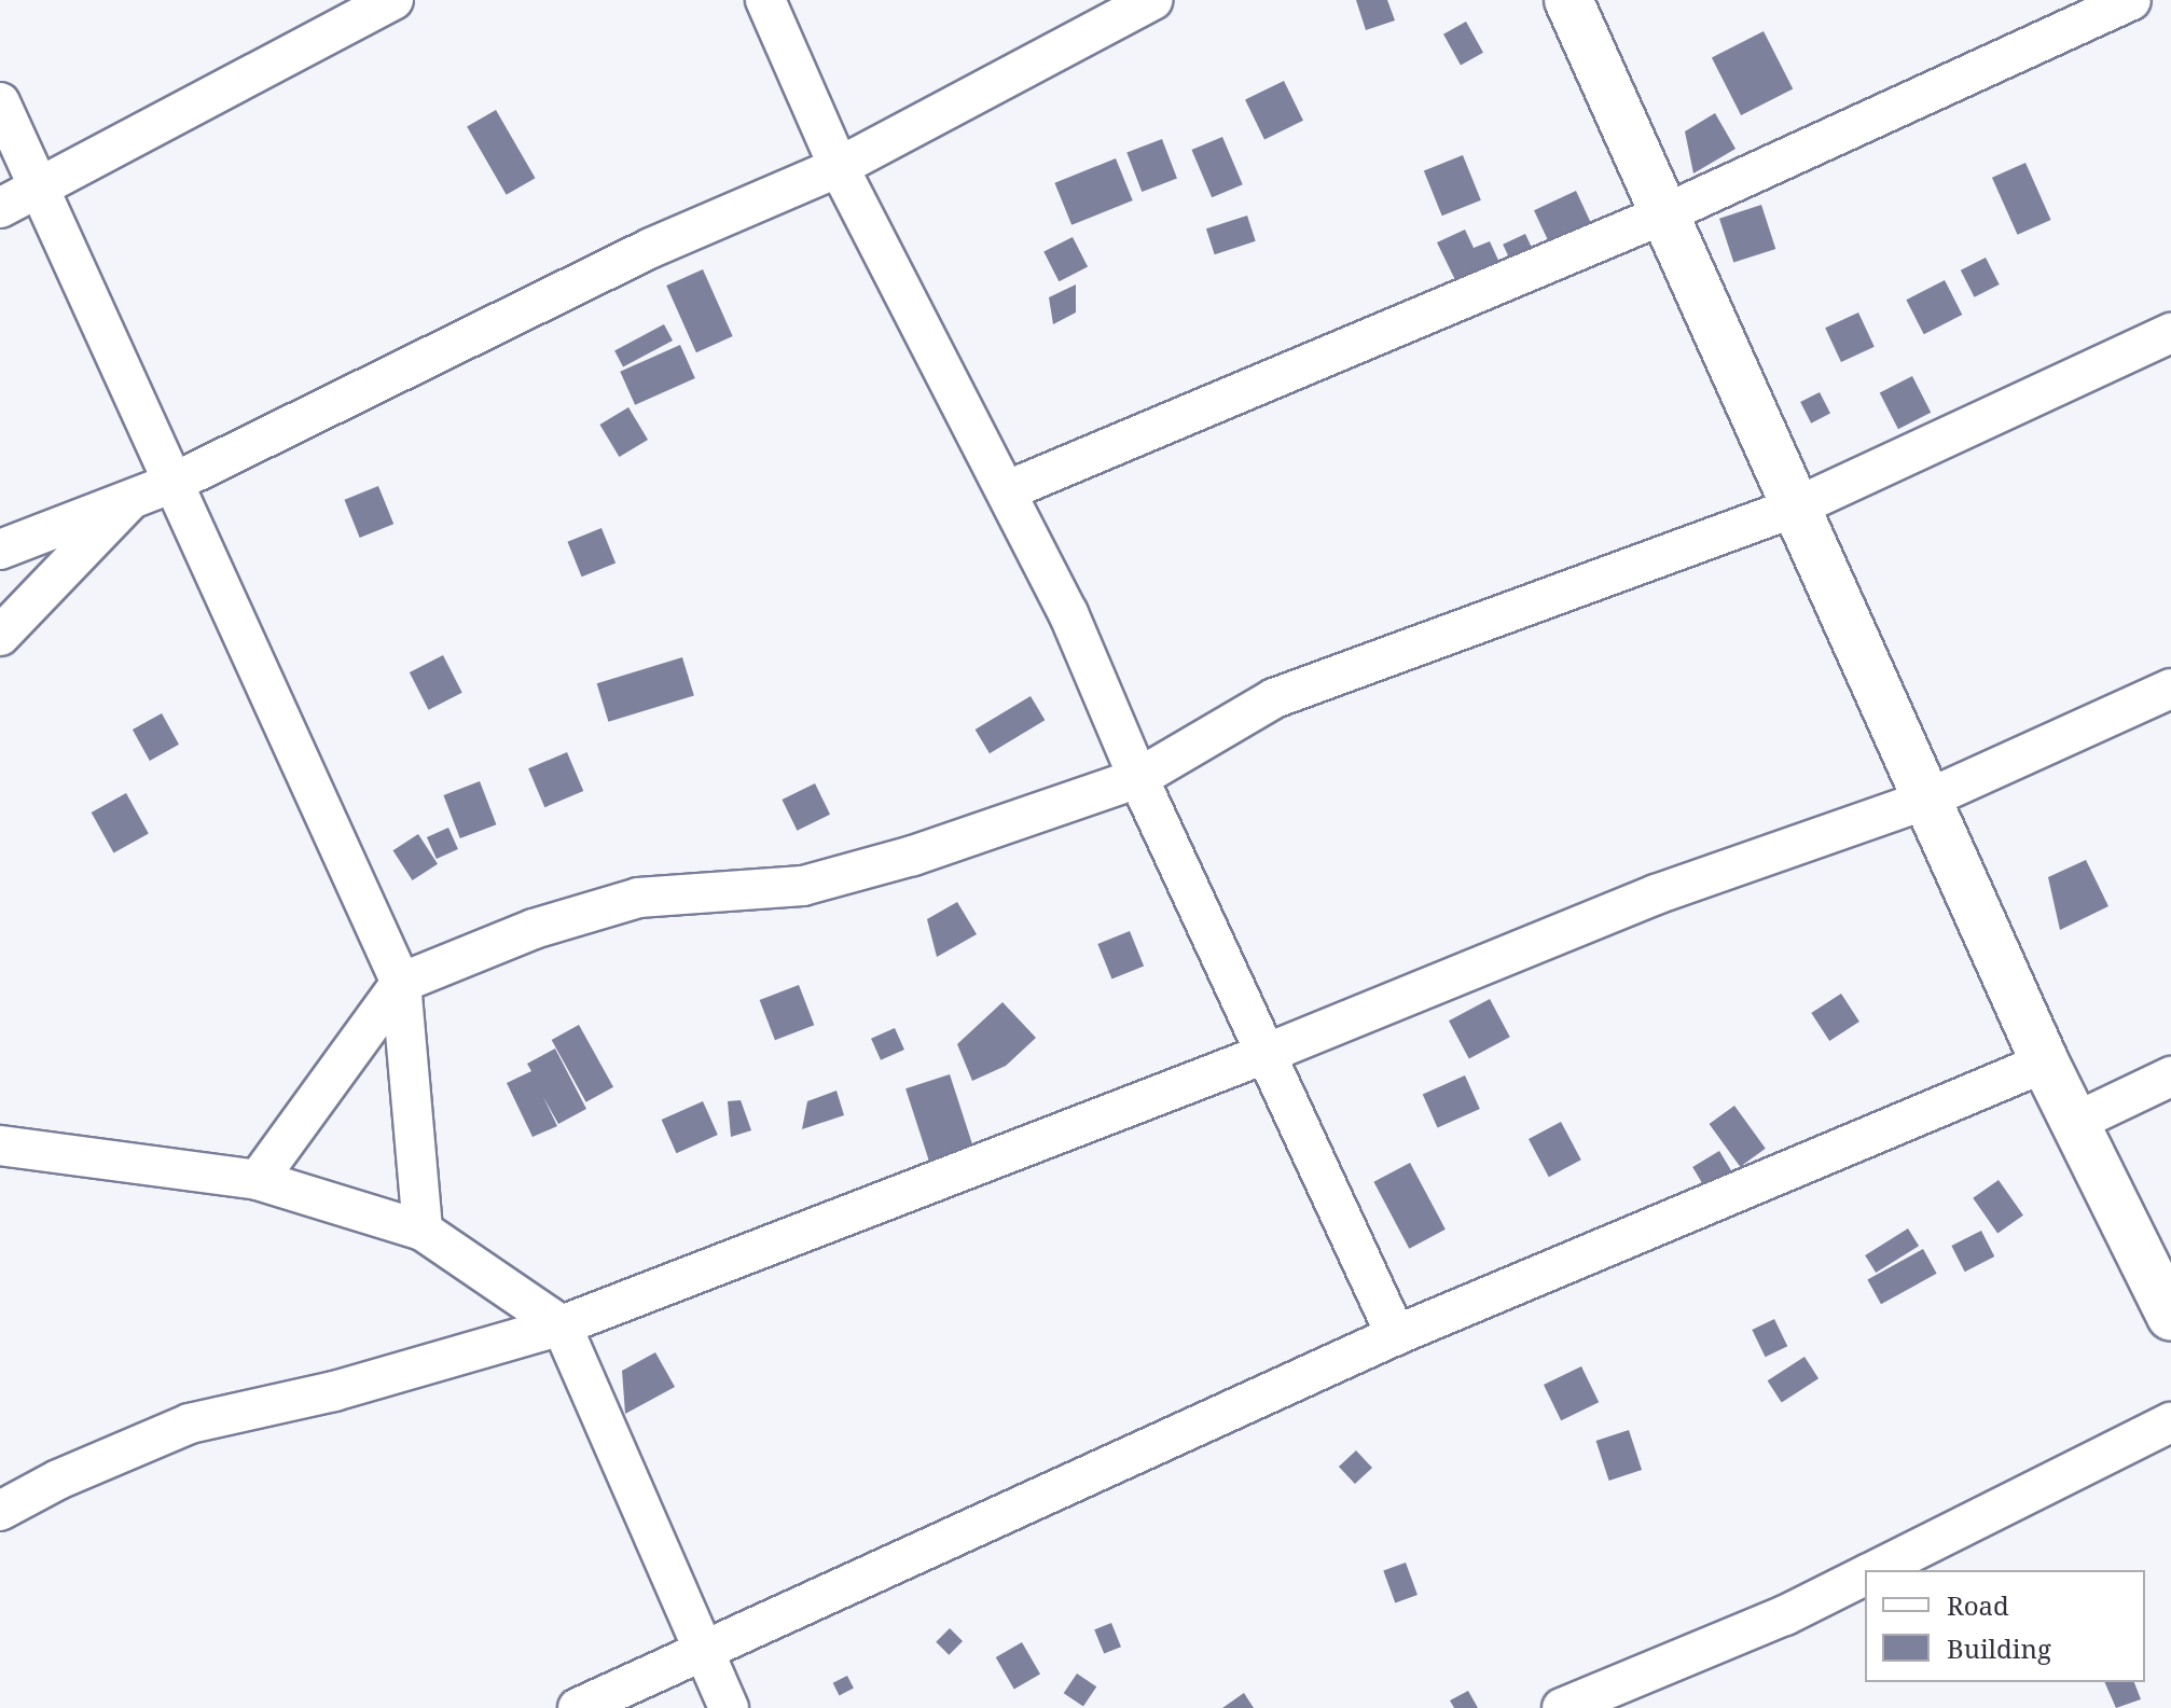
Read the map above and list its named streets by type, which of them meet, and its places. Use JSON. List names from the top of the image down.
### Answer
{
  "legend": ["Road", "Building"]
}
